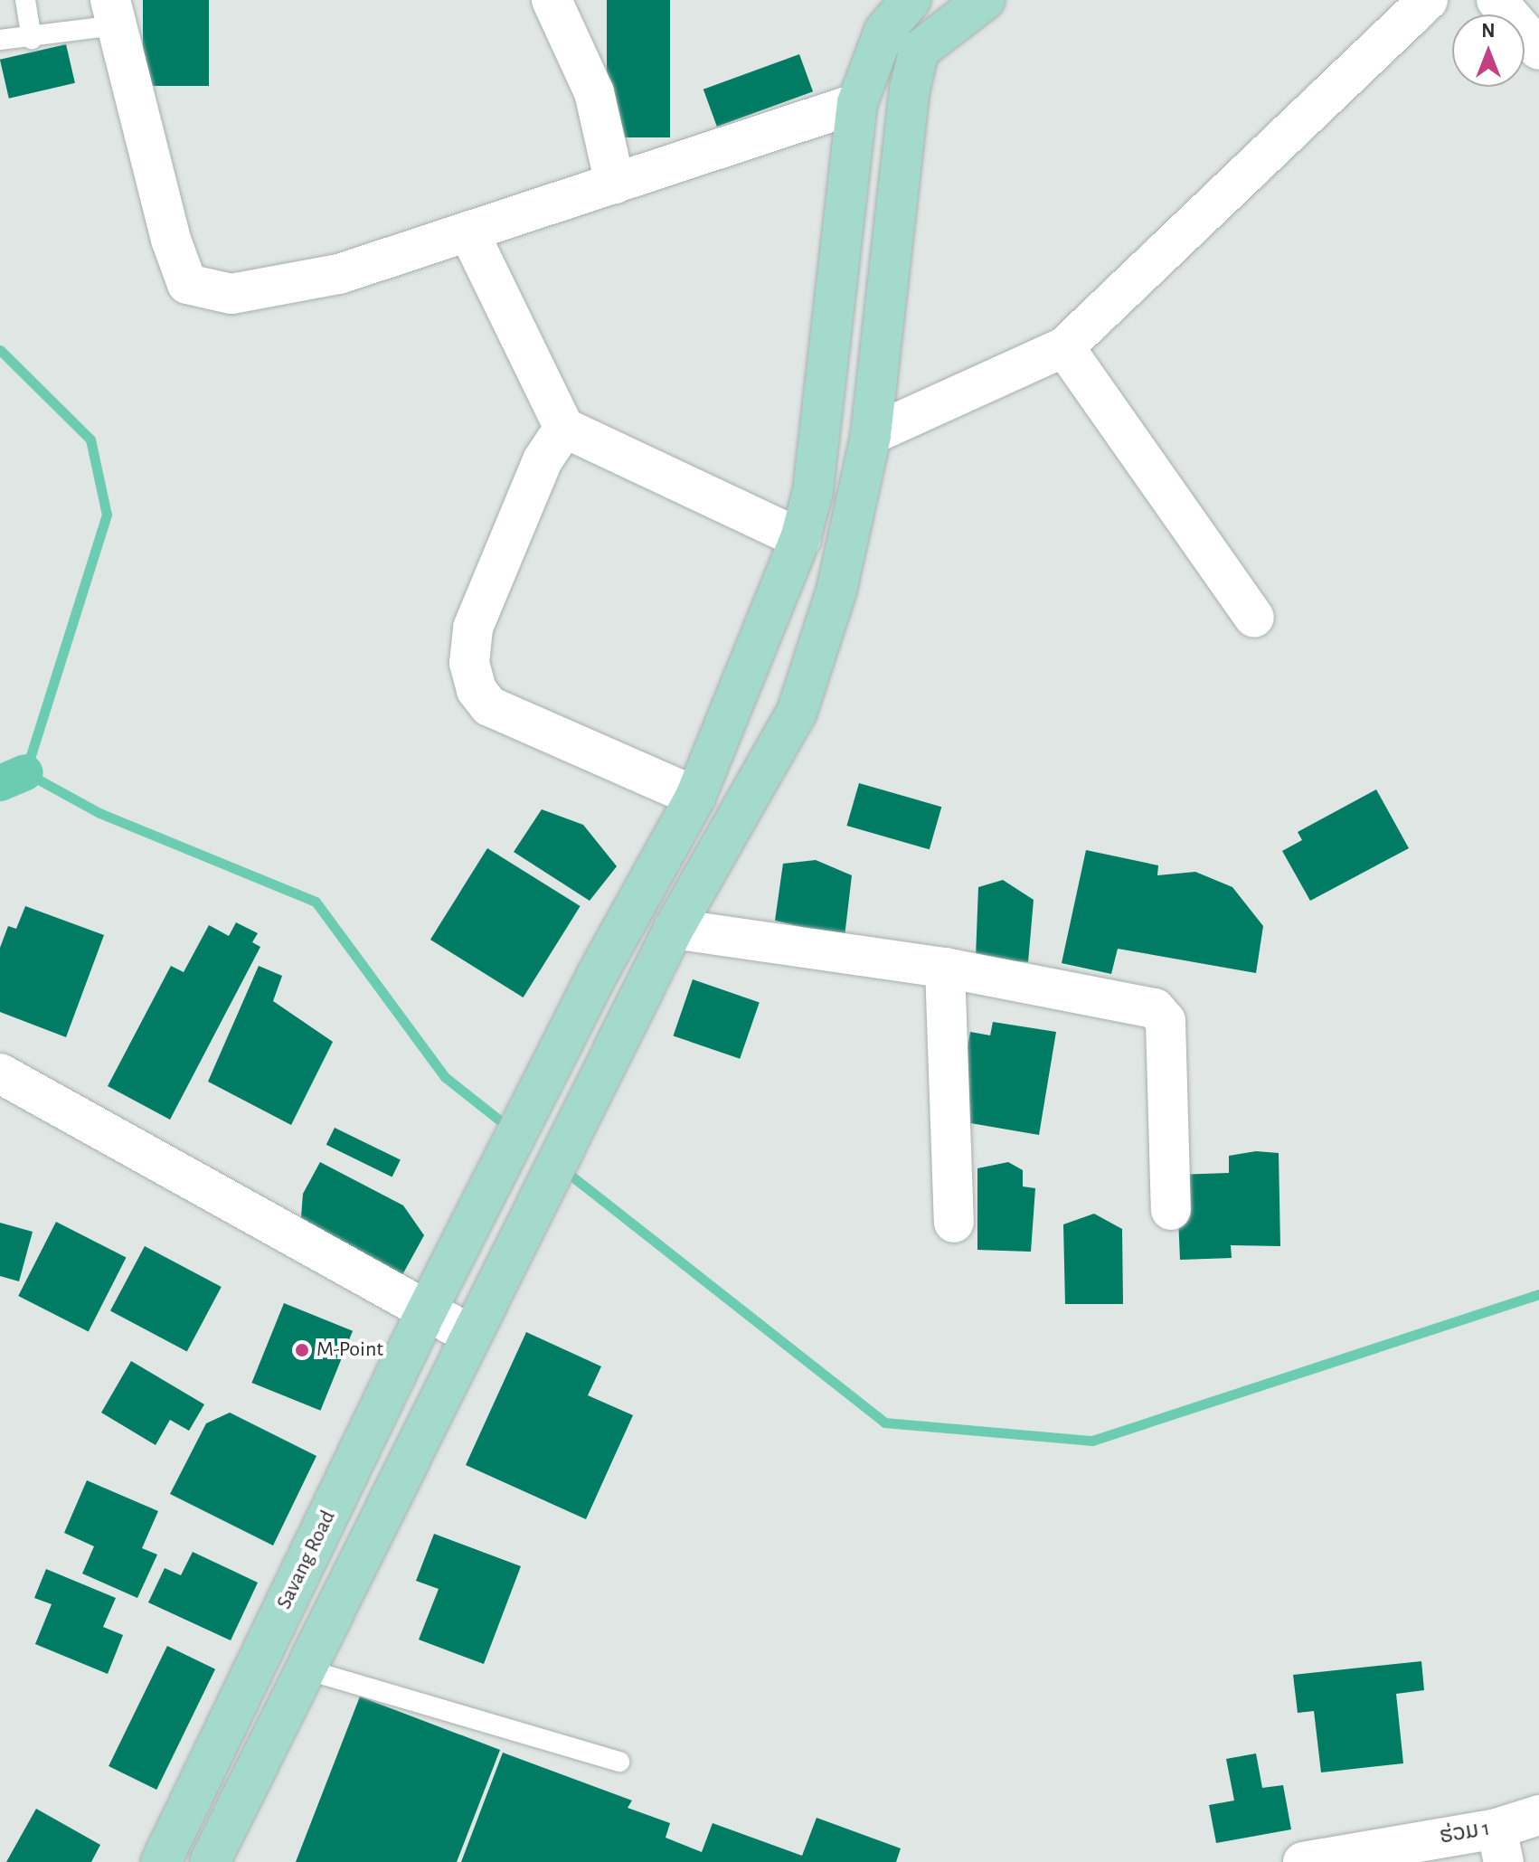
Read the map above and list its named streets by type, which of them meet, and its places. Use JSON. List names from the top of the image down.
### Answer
{
  "streets": {
    "main road": ["Savang Road"],
    "street": ["ຮ່ວມ 1"]
  },
  "places": ["M-Point"],
  "north": "top"
}
